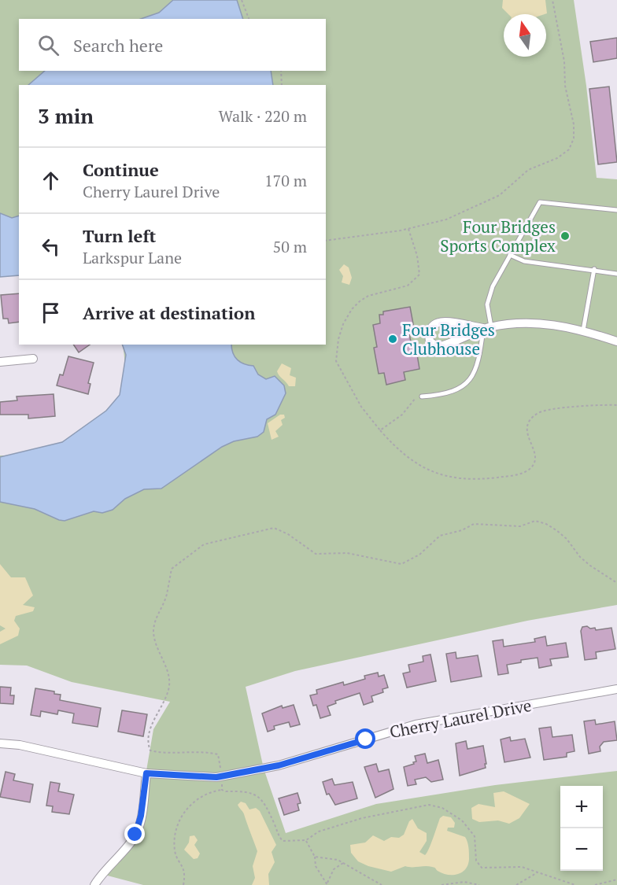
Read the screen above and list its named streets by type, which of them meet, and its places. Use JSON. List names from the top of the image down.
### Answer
{
  "streets": {
    "street": ["Cherry Laurel Drive"]
  },
  "places": ["Four Bridges Sports Complex", "Four Bridges Clubhouse"],
  "north": "top",
  "page": {
    "search": "Search here",
    "heading": ["3 min", "Walk · 220 m"],
    "list": [
      ["Continue", "Cherry Laurel Drive", "170 m"],
      ["Turn left", "Larkspur Lane", "50 m"],
      "Arrive at destination"
    ],
    "map_buttons": ["+", "−"]
  }
}
